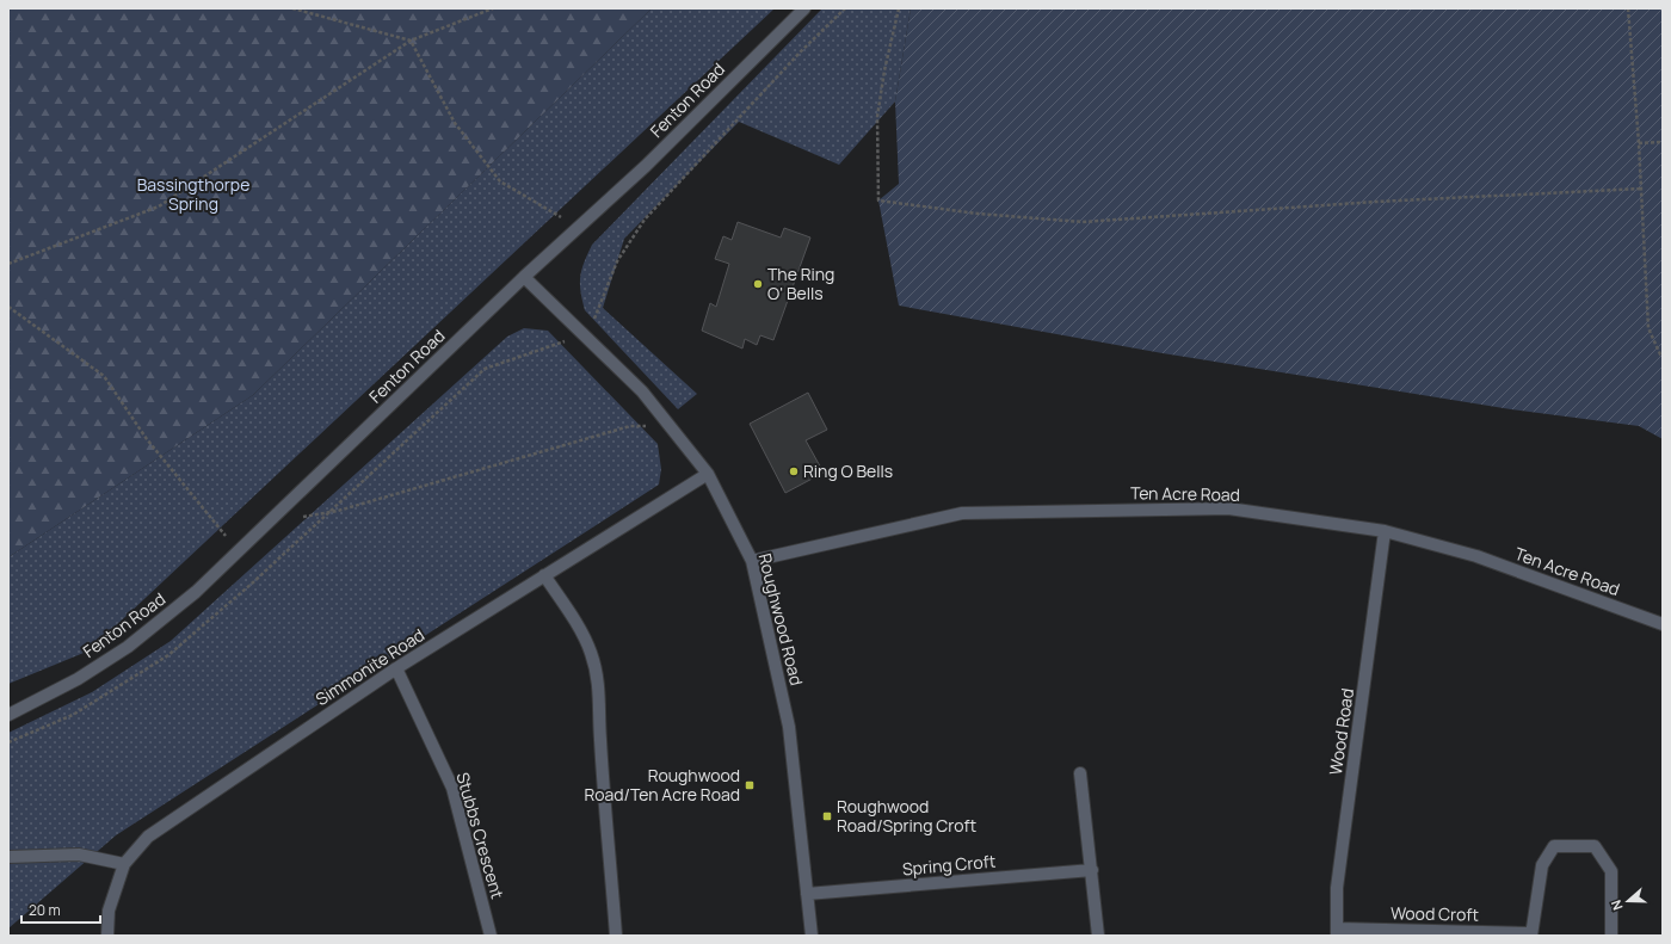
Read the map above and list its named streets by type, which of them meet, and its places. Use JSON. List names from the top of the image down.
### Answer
{
  "streets": {
    "street": [
      "Fenton Road",
      "Ten Acre Road",
      "Roughwood Road",
      "Simmonite Road",
      "Wood Road",
      "Stubbs Crescent",
      "Spring Croft",
      "Wood Croft"
    ]
  },
  "crossings": [
    ["Fenton Road", "Roughwood Road"],
    ["Ten Acre Road", "Roughwood Road"],
    ["Ten Acre Road", "Wood Road"],
    ["Roughwood Road", "Simmonite Road"],
    ["Roughwood Road", "Spring Croft"],
    ["Simmonite Road", "Stubbs Crescent"],
    ["Wood Road", "Wood Croft"]
  ],
  "parks": ["Bassingthorpe Spring"],
  "places": {
    "other": ["The Ring O' Bells", "Ring O Bells"],
    "transit": ["Roughwood Road/Ten Acre Road", "Roughwood Road/Spring Croft"]
  },
  "scale_bar": "20 m",
  "north": "left"
}
